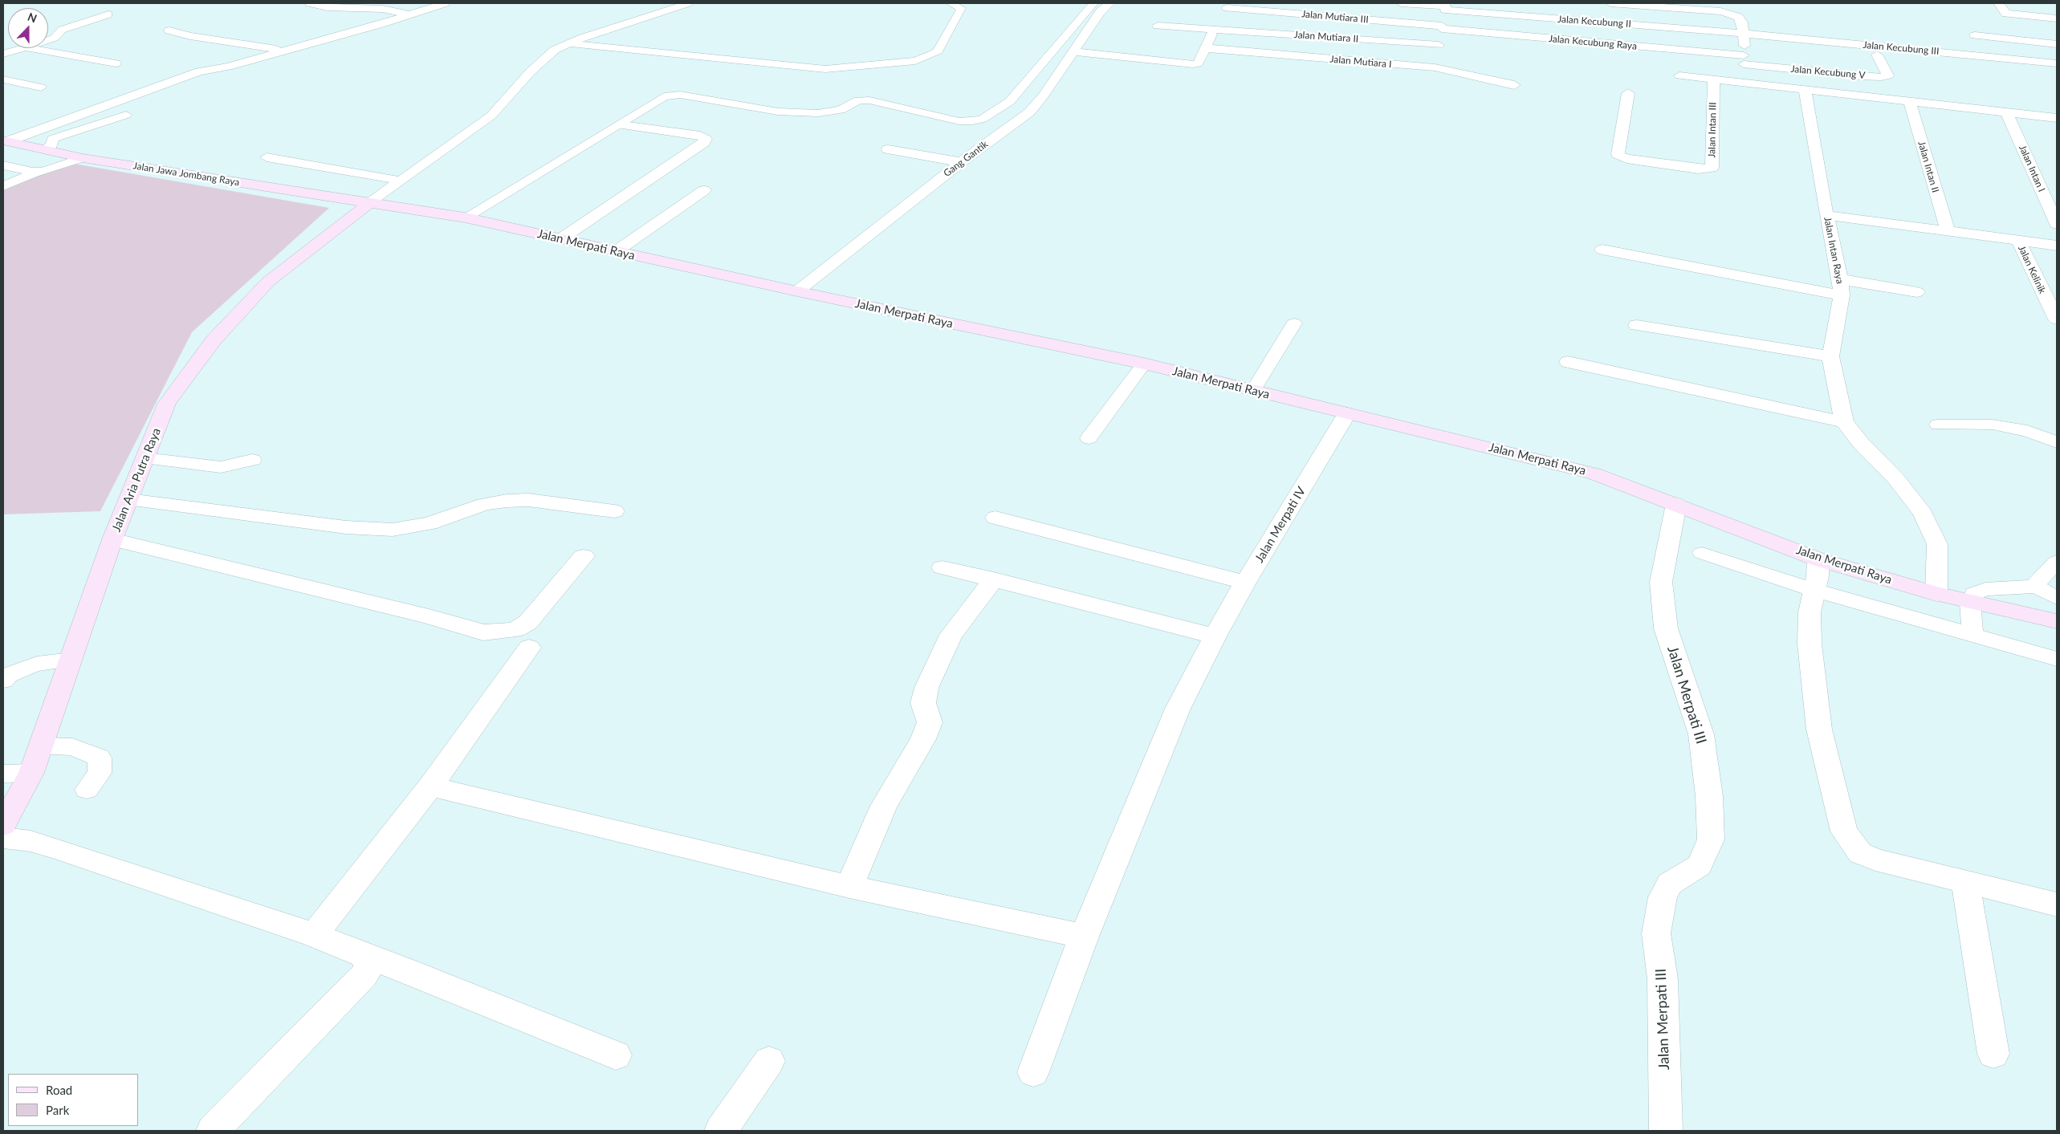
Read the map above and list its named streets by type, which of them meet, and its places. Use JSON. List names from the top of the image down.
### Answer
{
  "streets": {
    "main road": ["Jalan Jawa Jombang Raya", "Jalan Merpati Raya", "Jalan Aria Putra Raya"],
    "street": [
      "Jalan Mutiara III",
      "Jalan Kecubung II",
      "Jalan Mutiara II",
      "Jalan Kecubung Raya",
      "Jalan Kecubung III",
      "Jalan Mutiara I",
      "Jalan Kecubung V",
      "Jalan Intan III",
      "Gang Gantik",
      "Jalan Intan II",
      "Jalan Intan I",
      "Jalan Intan Raya",
      "Jalan Kelinik",
      "Jalan Merpati IV",
      "Jalan Merpati III"
    ]
  },
  "crossings": [
    ["Jalan Mutiara III", "Jalan Kecubung Raya"],
    ["Jalan Kecubung II", "Jalan Kecubung III"],
    ["Jalan Kecubung Raya", "Jalan Kecubung V"],
    ["Gang Gantik", "Jalan Merpati Raya"],
    ["Jalan Jawa Jombang Raya", "Jalan Merpati Raya"],
    ["Jalan Jawa Jombang Raya", "Jalan Aria Putra Raya"],
    ["Jalan Merpati Raya", "Jalan Intan Raya"],
    ["Jalan Merpati Raya", "Jalan Aria Putra Raya"],
    ["Jalan Merpati Raya", "Jalan Merpati IV"],
    ["Jalan Merpati Raya", "Jalan Merpati III"]
  ],
  "legend": ["Road", "Park"],
  "north": "top"
}
